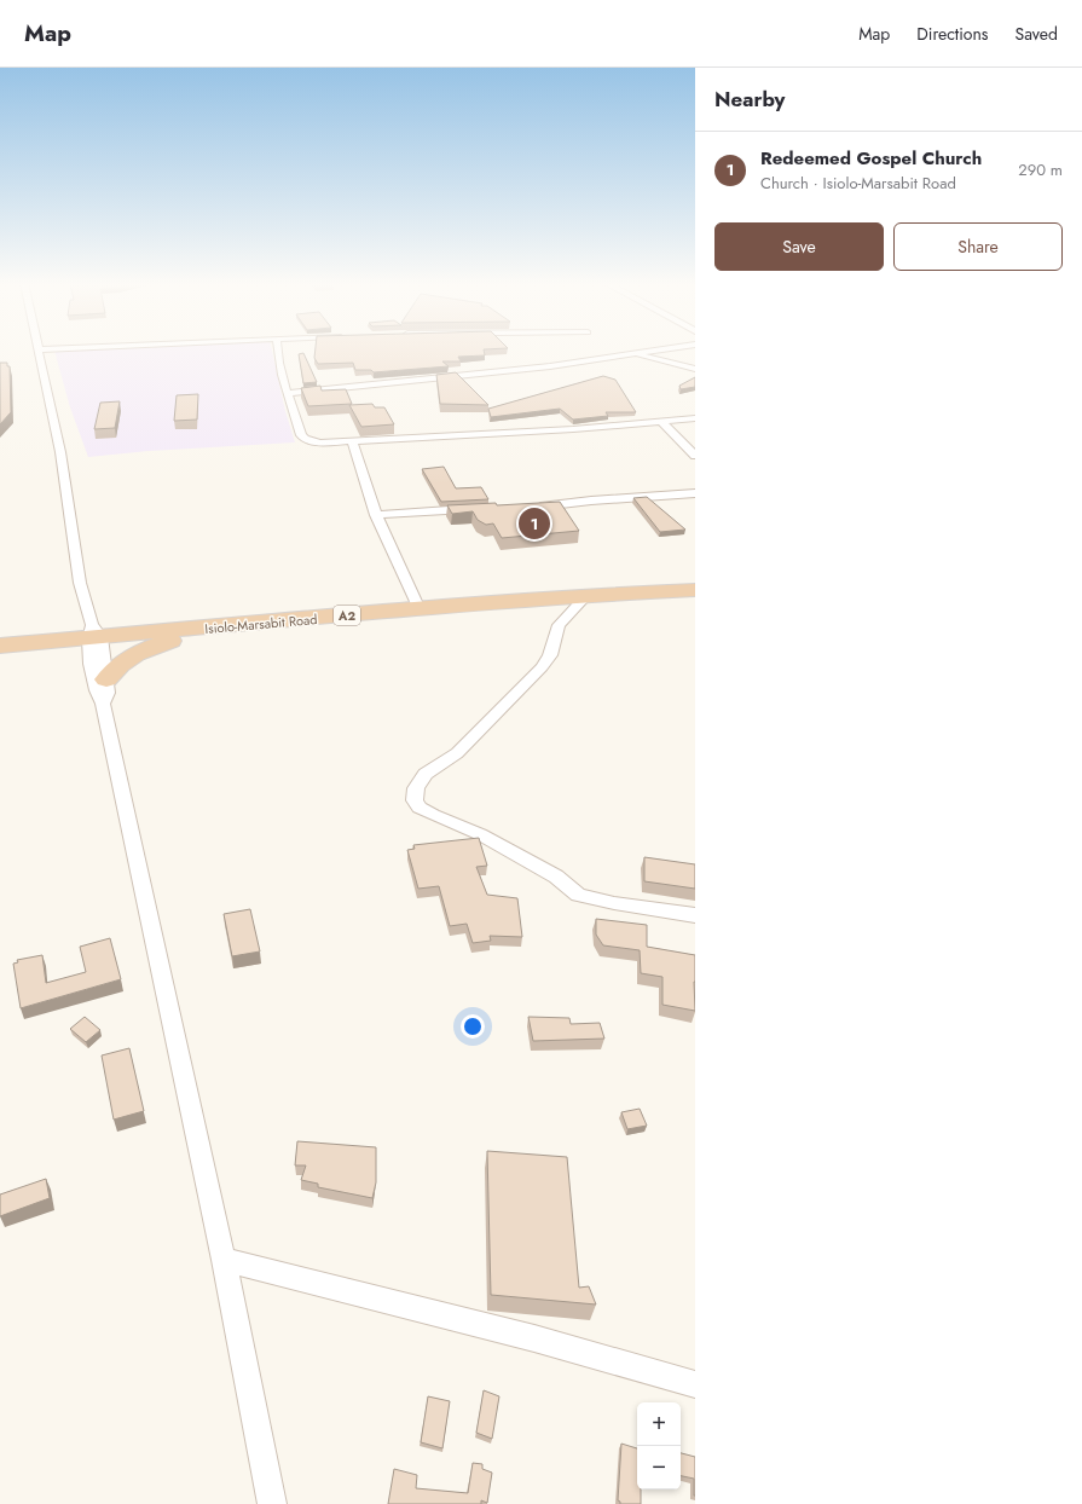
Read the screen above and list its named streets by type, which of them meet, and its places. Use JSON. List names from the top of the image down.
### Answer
{
  "streets": {
    "highway": ["A2", "Isiolo-Marsabit Road"]
  },
  "page": {
    "header": "Map",
    "nav": ["Map", "Directions", "Saved"],
    "heading": "Nearby",
    "list": [
      {
        "mark": "1",
        "name": "Redeemed Gospel Church",
        "note": "Church · Isiolo-Marsabit Road",
        "value": "290 m"
      }
    ],
    "buttons": ["Save", "Share"],
    "pins": "1",
    "map_buttons": ["+", "−"]
  }
}
